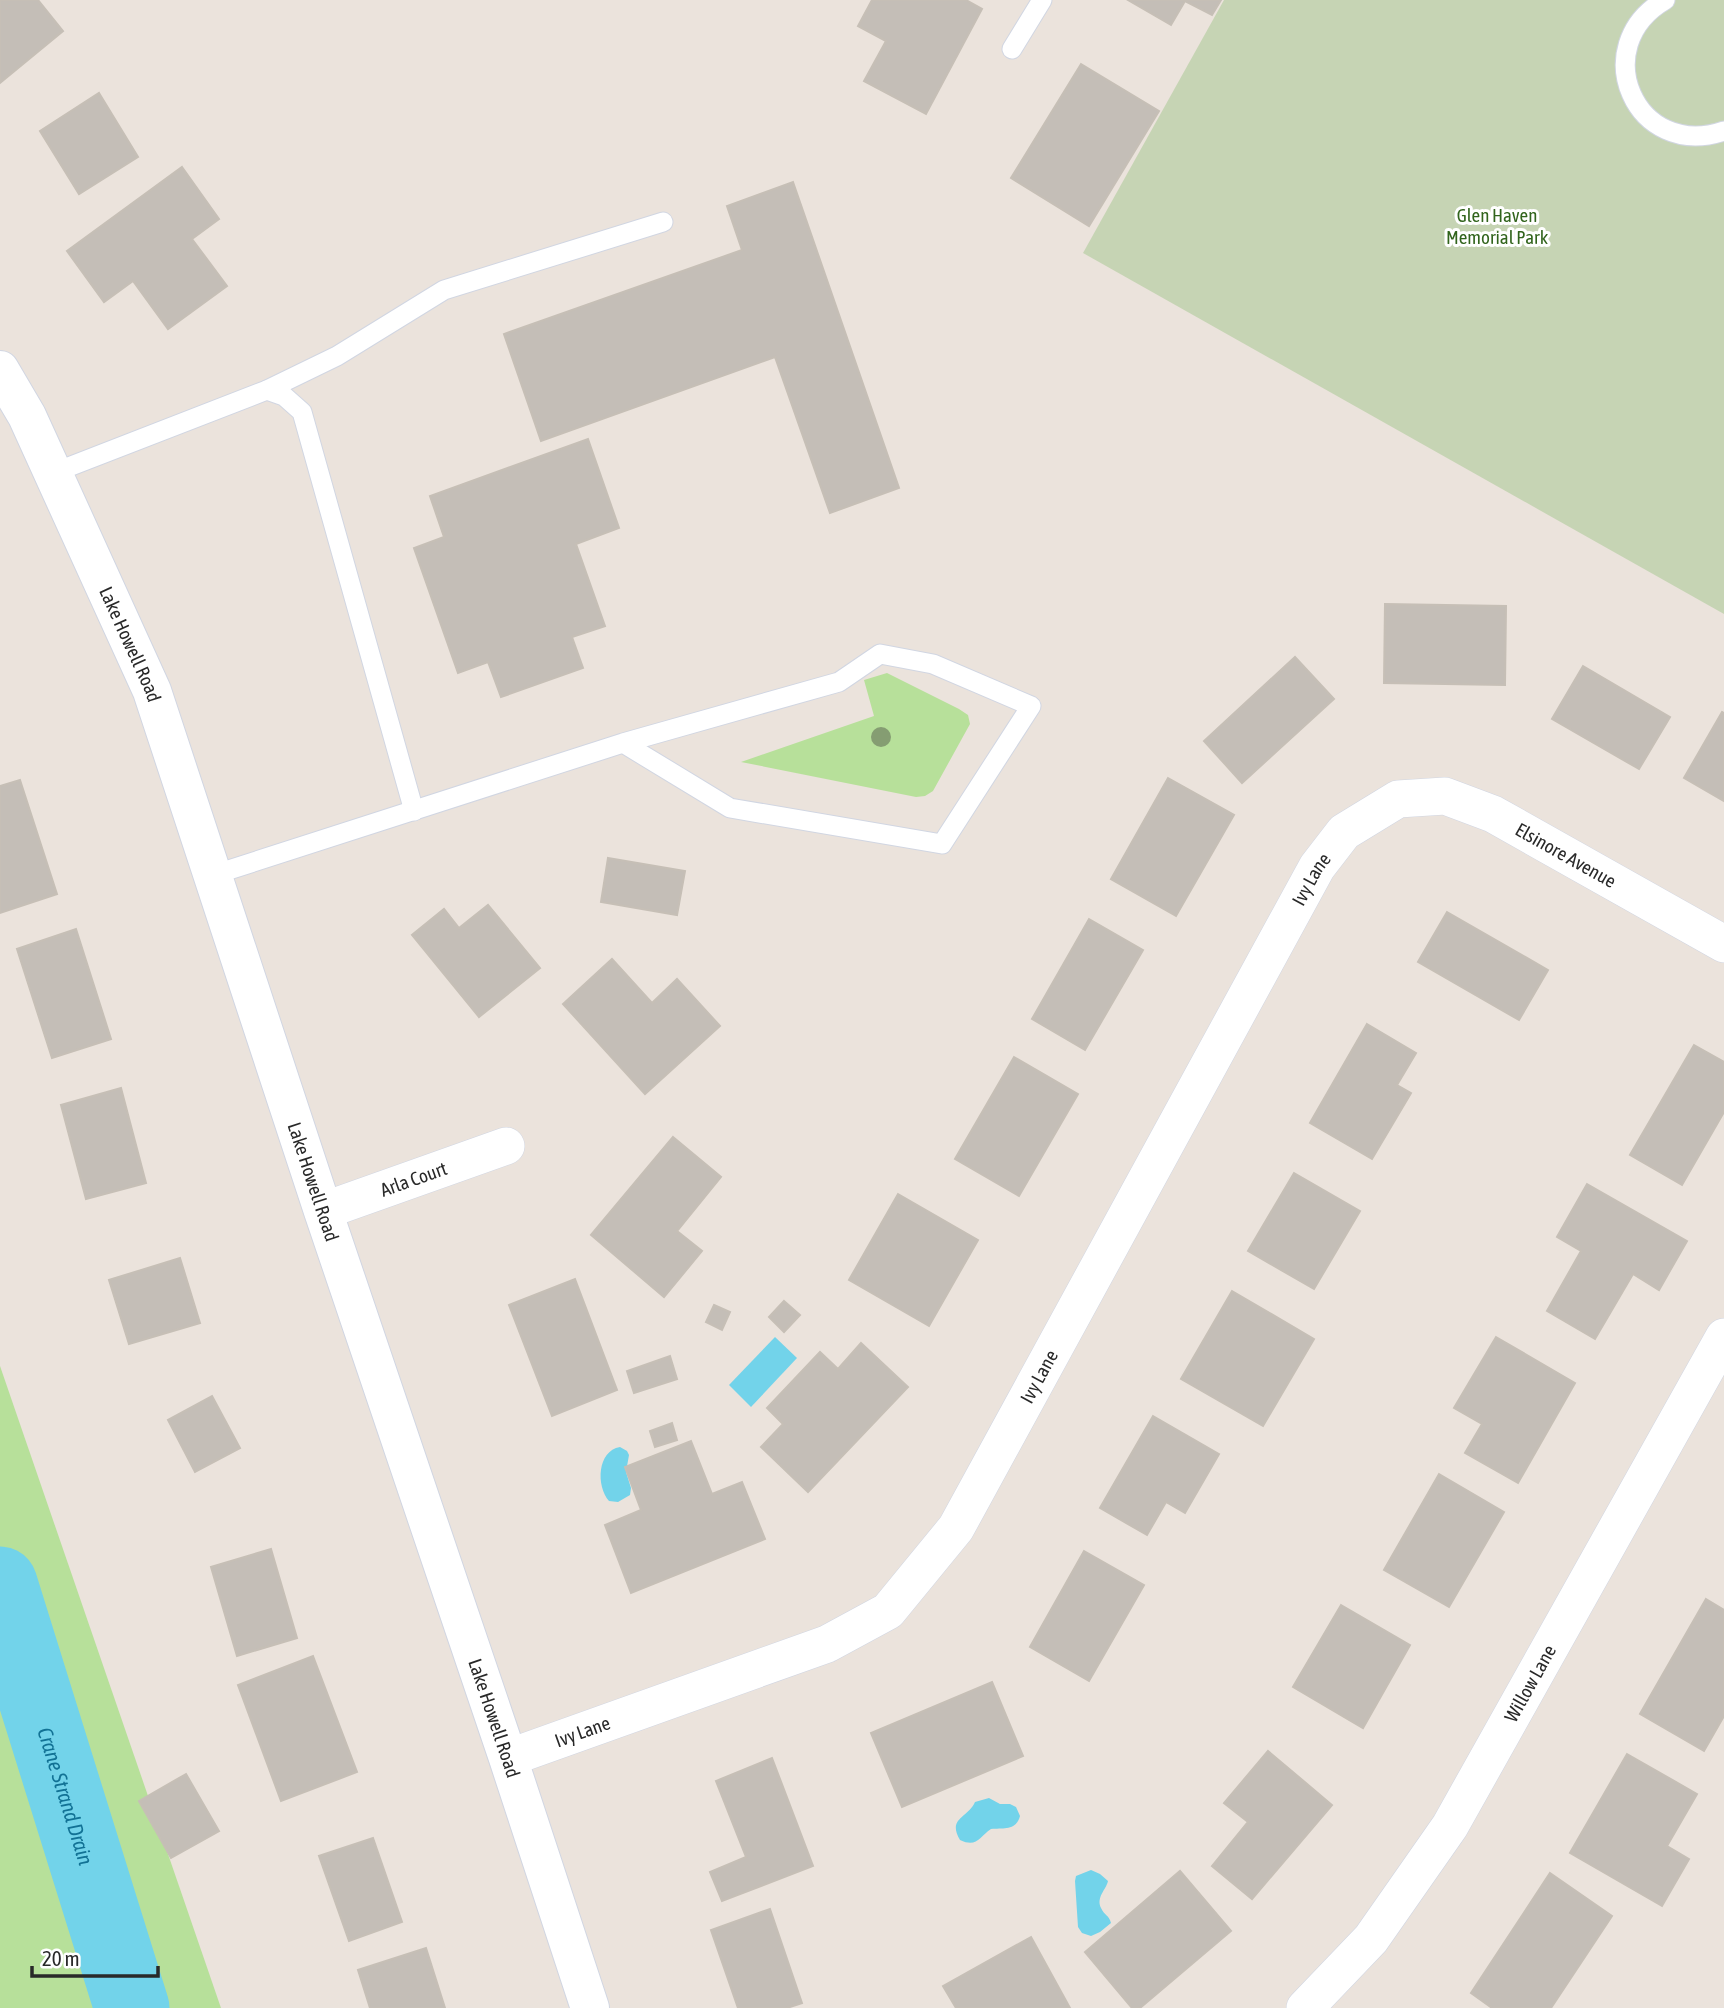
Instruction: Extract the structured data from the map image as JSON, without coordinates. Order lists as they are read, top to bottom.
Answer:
{
  "streets": {
    "street": [
      "Lake Howell Road",
      "Elsinore Avenue",
      "Ivy Lane",
      "Arla Court",
      "Willow Lane"
    ]
  },
  "crossings": [
    ["Lake Howell Road", "Ivy Lane"],
    ["Lake Howell Road", "Arla Court"],
    ["Elsinore Avenue", "Ivy Lane"]
  ],
  "water": ["Crane Strand Drain"],
  "parks": ["Glen Haven Memorial Park"],
  "scale_bar": "20 m"
}
